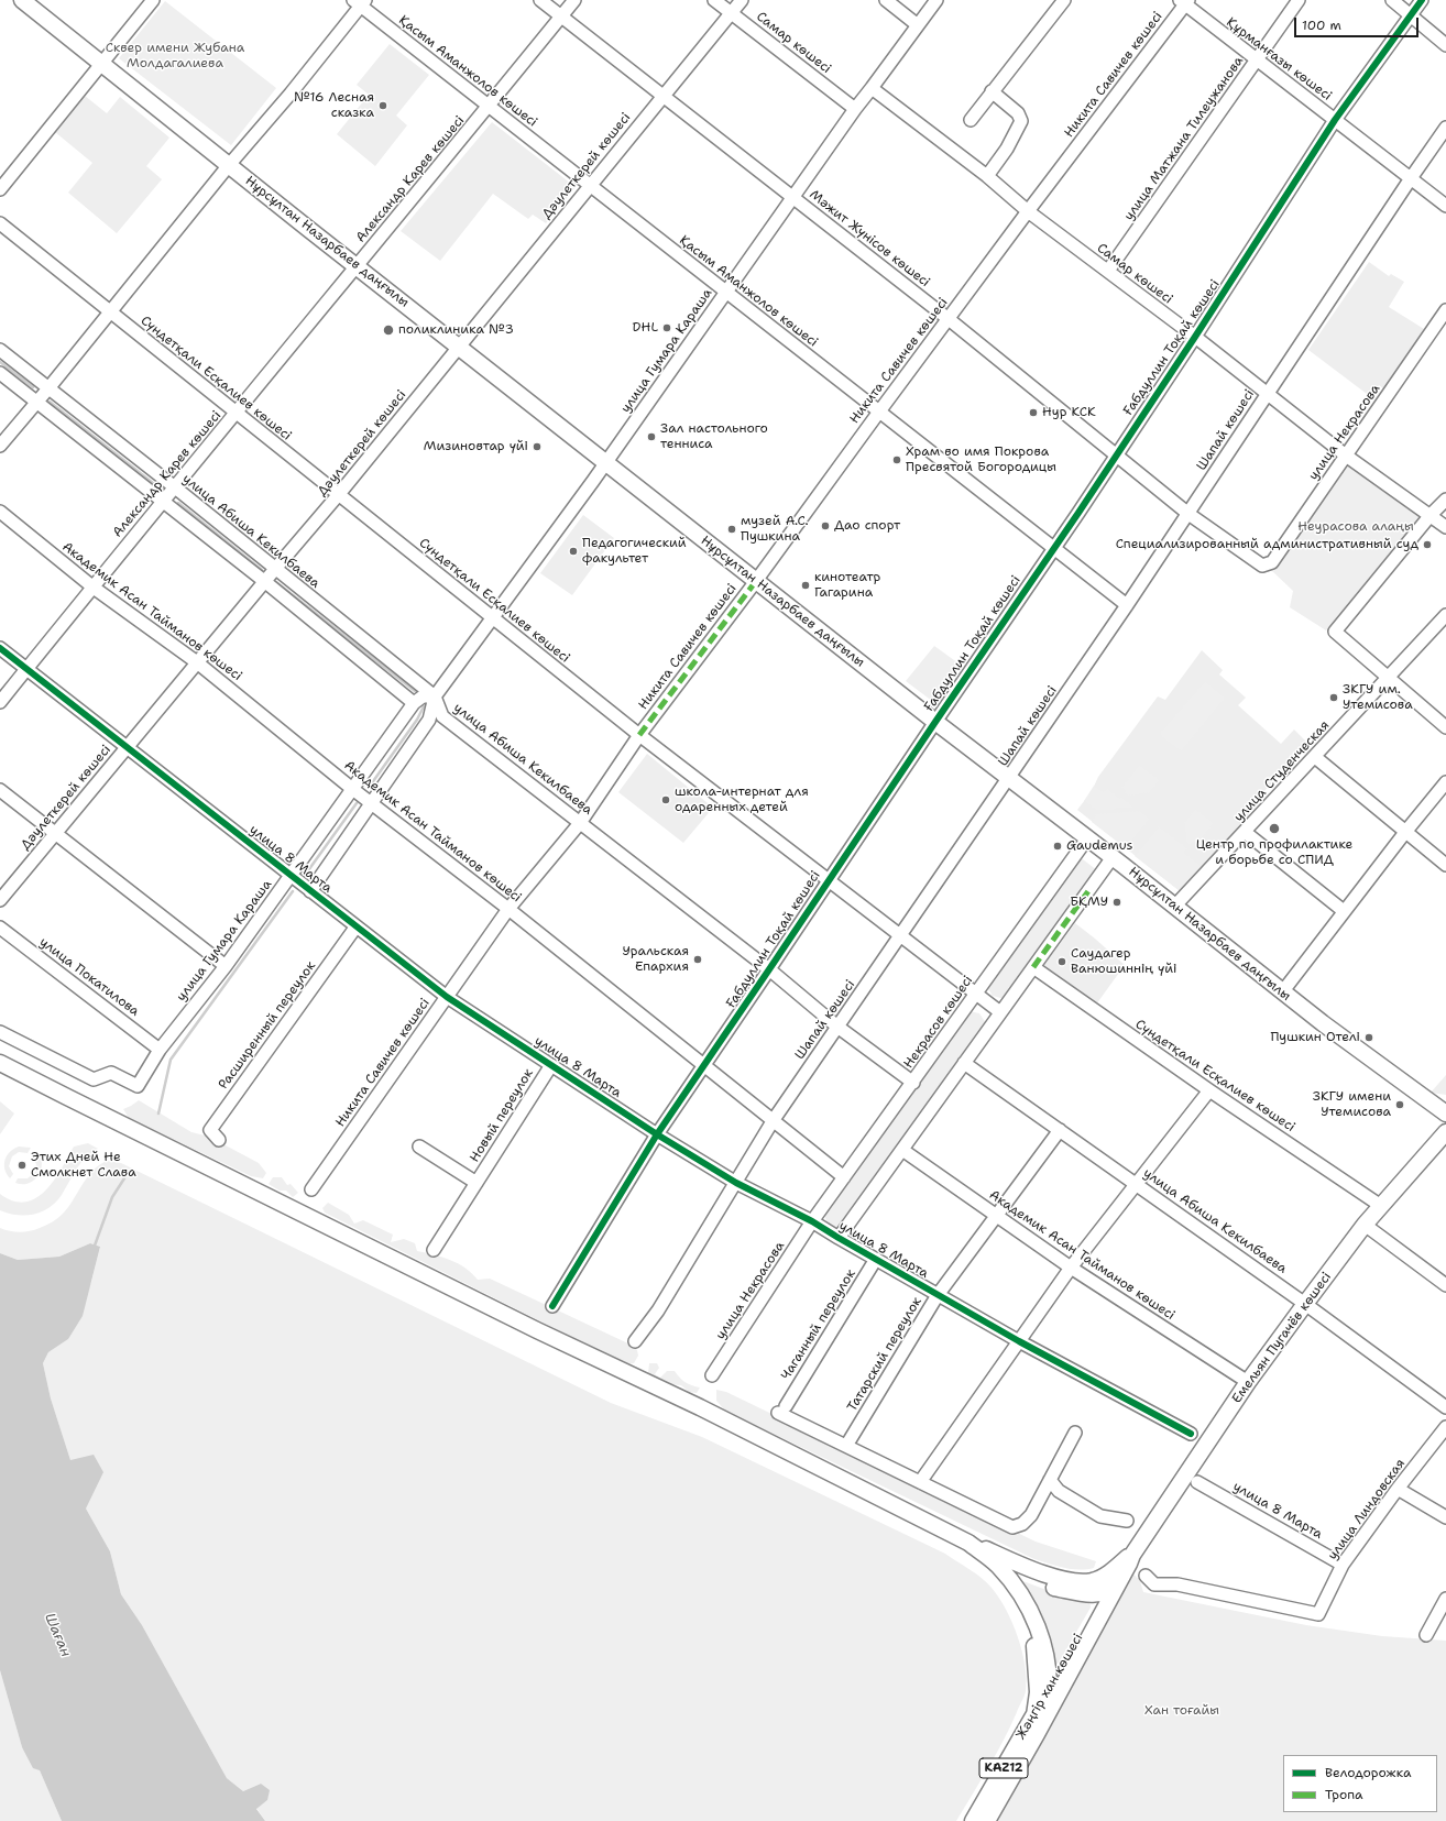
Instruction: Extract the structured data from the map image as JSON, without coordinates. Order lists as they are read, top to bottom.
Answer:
{
  "streets": {
    "main road": [
      "Нұрсұлтан Назарбаев даңғылы",
      "Емельян Пугачёв көшесі",
      "Жәңгір хан көшесі",
      "KAZ12"
    ],
    "street": [
      "Самар көшесі",
      "Құрманғазы көшесі",
      "Қасым Аманжолов көшесі",
      "Никита Савичев көшесі",
      "улица Матжана Тилеужанова",
      "Дәулеткерей көшесі",
      "Александр Карев көшесі",
      "Мәжит Жүнісов көшесі",
      "Ғабдуллин Тоқай көшесі",
      "улица Гумара Караша",
      "Сүндетқали Есқалиев көшесі",
      "Шапай көшесі",
      "улица Некрасова",
      "улица Абиша Кекилбаева",
      "Академик Асан Тайманов көшесі",
      "улица Студенческая",
      "улица 8 Марта",
      "улица Покатилова",
      "Некрасов көшесі",
      "Расширенный переулок",
      "Новый переулок",
      "Чаганный переулок",
      "Татарский переулок",
      "улица Линдовская"
    ]
  },
  "crossings": [
    ["Самар көшесі", "Никита Савичев көшесі"],
    ["Самар көшесі", "улица Матжана Тилеужанова"],
    ["Самар көшесі", "Дәулеткерей көшесі"],
    ["Самар көшесі", "Ғабдуллин Тоқай көшесі"],
    ["Самар көшесі", "улица Гумара Караша"],
    ["Самар көшесі", "Шапай көшесі"],
    ["Самар көшесі", "улица Некрасова"],
    ["Құрманғазы көшесі", "Никита Савичев көшесі"],
    ["Құрманғазы көшесі", "улица Матжана Тилеужанова"],
    ["Құрманғазы көшесі", "Ғабдуллин Тоқай көшесі"],
    ["Құрманғазы көшесі", "Шапай көшесі"],
    ["Қасым Аманжолов көшесі", "Никита Савичев көшесі"],
    ["Қасым Аманжолов көшесі", "Дәулеткерей көшесі"],
    ["Қасым Аманжолов көшесі", "Александр Карев көшесі"],
    ["Қасым Аманжолов көшесі", "Ғабдуллин Тоқай көшесі"],
    ["Қасым Аманжолов көшесі", "улица Гумара Караша"],
    ["Қасым Аманжолов көшесі", "Шапай көшесі"],
    ["Никита Савичев көшесі", "Мәжит Жүнісов көшесі"],
    ["Никита Савичев көшесі", "Нұрсұлтан Назарбаев даңғылы"],
    ["Никита Савичев көшесі", "Сүндетқали Есқалиев көшесі"],
    ["Никита Савичев көшесі", "улица Абиша Кекилбаева"],
    ["Никита Савичев көшесі", "Академик Асан Тайманов көшесі"],
    ["Никита Савичев көшесі", "улица 8 Марта"],
    ["Дәулеткерей көшесі", "Мәжит Жүнісов көшесі"],
    ["Дәулеткерей көшесі", "Нұрсұлтан Назарбаев даңғылы"],
    ["Дәулеткерей көшесі", "Сүндетқали Есқалиев көшесі"],
    ["Дәулеткерей көшесі", "улица Абиша Кекилбаева"],
    ["Дәулеткерей көшесі", "Академик Асан Тайманов көшесі"],
    ["Дәулеткерей көшесі", "улица 8 Марта"],
    ["Александр Карев көшесі", "Мәжит Жүнісов көшесі"],
    ["Александр Карев көшесі", "Нұрсұлтан Назарбаев даңғылы"],
    ["Александр Карев көшесі", "Сүндетқали Есқалиев көшесі"],
    ["Александр Карев көшесі", "улица Абиша Кекилбаева"],
    ["Александр Карев көшесі", "Академик Асан Тайманов көшесі"],
    ["Александр Карев көшесі", "улица 8 Марта"],
    ["Мәжит Жүнісов көшесі", "Ғабдуллин Тоқай көшесі"],
    ["Мәжит Жүнісов көшесі", "улица Гумара Караша"],
    ["Мәжит Жүнісов көшесі", "Шапай көшесі"],
    ["Мәжит Жүнісов көшесі", "улица Некрасова"],
    ["Нұрсұлтан Назарбаев даңғылы", "Ғабдуллин Тоқай көшесі"],
    ["Нұрсұлтан Назарбаев даңғылы", "улица Гумара Караша"],
    ["Нұрсұлтан Назарбаев даңғылы", "Шапай көшесі"],
    ["Нұрсұлтан Назарбаев даңғылы", "улица Студенческая"],
    ["Нұрсұлтан Назарбаев даңғылы", "Некрасов көшесі"],
    ["Ғабдуллин Тоқай көшесі", "Сүндетқали Есқалиев көшесі"],
    ["Ғабдуллин Тоқай көшесі", "улица Абиша Кекилбаева"],
    ["Ғабдуллин Тоқай көшесі", "Академик Асан Тайманов көшесі"],
    ["Ғабдуллин Тоқай көшесі", "улица 8 Марта"],
    ["улица Гумара Караша", "Сүндетқали Есқалиев көшесі"],
    ["улица Гумара Караша", "улица Абиша Кекилбаева"],
    ["улица Гумара Караша", "Академик Асан Тайманов көшесі"],
    ["улица Гумара Караша", "улица 8 Марта"],
    ["улица Гумара Караша", "улица Покатилова"],
    ["Сүндетқали Есқалиев көшесі", "Шапай көшесі"],
    ["Сүндетқали Есқалиев көшесі", "Некрасов көшесі"],
    ["Сүндетқали Есқалиев көшесі", "Емельян Пугачёв көшесі"],
    ["Шапай көшесі", "улица Абиша Кекилбаева"],
    ["Шапай көшесі", "Академик Асан Тайманов көшесі"],
    ["Шапай көшесі", "улица 8 Марта"],
    ["улица Некрасова", "улица 8 Марта"],
    ["улица Некрасова", "Некрасов көшесі"],
    ["улица Абиша Кекилбаева", "Некрасов көшесі"],
    ["улица Абиша Кекилбаева", "Емельян Пугачёв көшесі"],
    ["улица Абиша Кекилбаева", "Татарский переулок"],
    ["Академик Асан Тайманов көшесі", "Некрасов көшесі"],
    ["Академик Асан Тайманов көшесі", "Емельян Пугачёв көшесі"],
    ["Академик Асан Тайманов көшесі", "Татарский переулок"],
    ["улица 8 Марта", "Некрасов көшесі"],
    ["улица 8 Марта", "Расширенный переулок"],
    ["улица 8 Марта", "Новый переулок"],
    ["улица 8 Марта", "Чаганный переулок"],
    ["улица 8 Марта", "Татарский переулок"],
    ["улица 8 Марта", "улица Линдовская"],
    ["Чаганный переулок", "Татарский переулок"],
    ["Емельян Пугачёв көшесі", "Жәңгір хан көшесі"]
  ],
  "water": ["Шаған"],
  "parks": ["Сквер имени Жубана Молдагалиева", "Неурасова алаңы", "Хан тоғайы"],
  "places": [
    "№16 Лесная сказка",
    "DHL",
    "поликлиника №3",
    "Нур КСК",
    "Зал настольного тенниса",
    "Мизиновтар үйі",
    "Храм во имя Покрова Пресвятой Богородицы",
    "Дао спорт",
    "музей А.С. Пушкина",
    "Специализированный административный суд",
    "Педагогический факультет",
    "кинотеатр Гагарина",
    "ЗКГУ им. Утемисова",
    "школа-интернат для одаренных детей",
    "Центр по профилактике и борьбе со СПИД",
    "Gaudemus",
    "БҚМУ",
    "Уральская Епархия",
    "Саудагер Ванюшиннің үйі",
    "Пушкин Отелі",
    "ЗКГУ имени Утемисова",
    "Этих Дней Не Смолкнет Слава"
  ],
  "legend": ["Велодорожка", "Тропа"],
  "scale_bar": "100 m"
}
